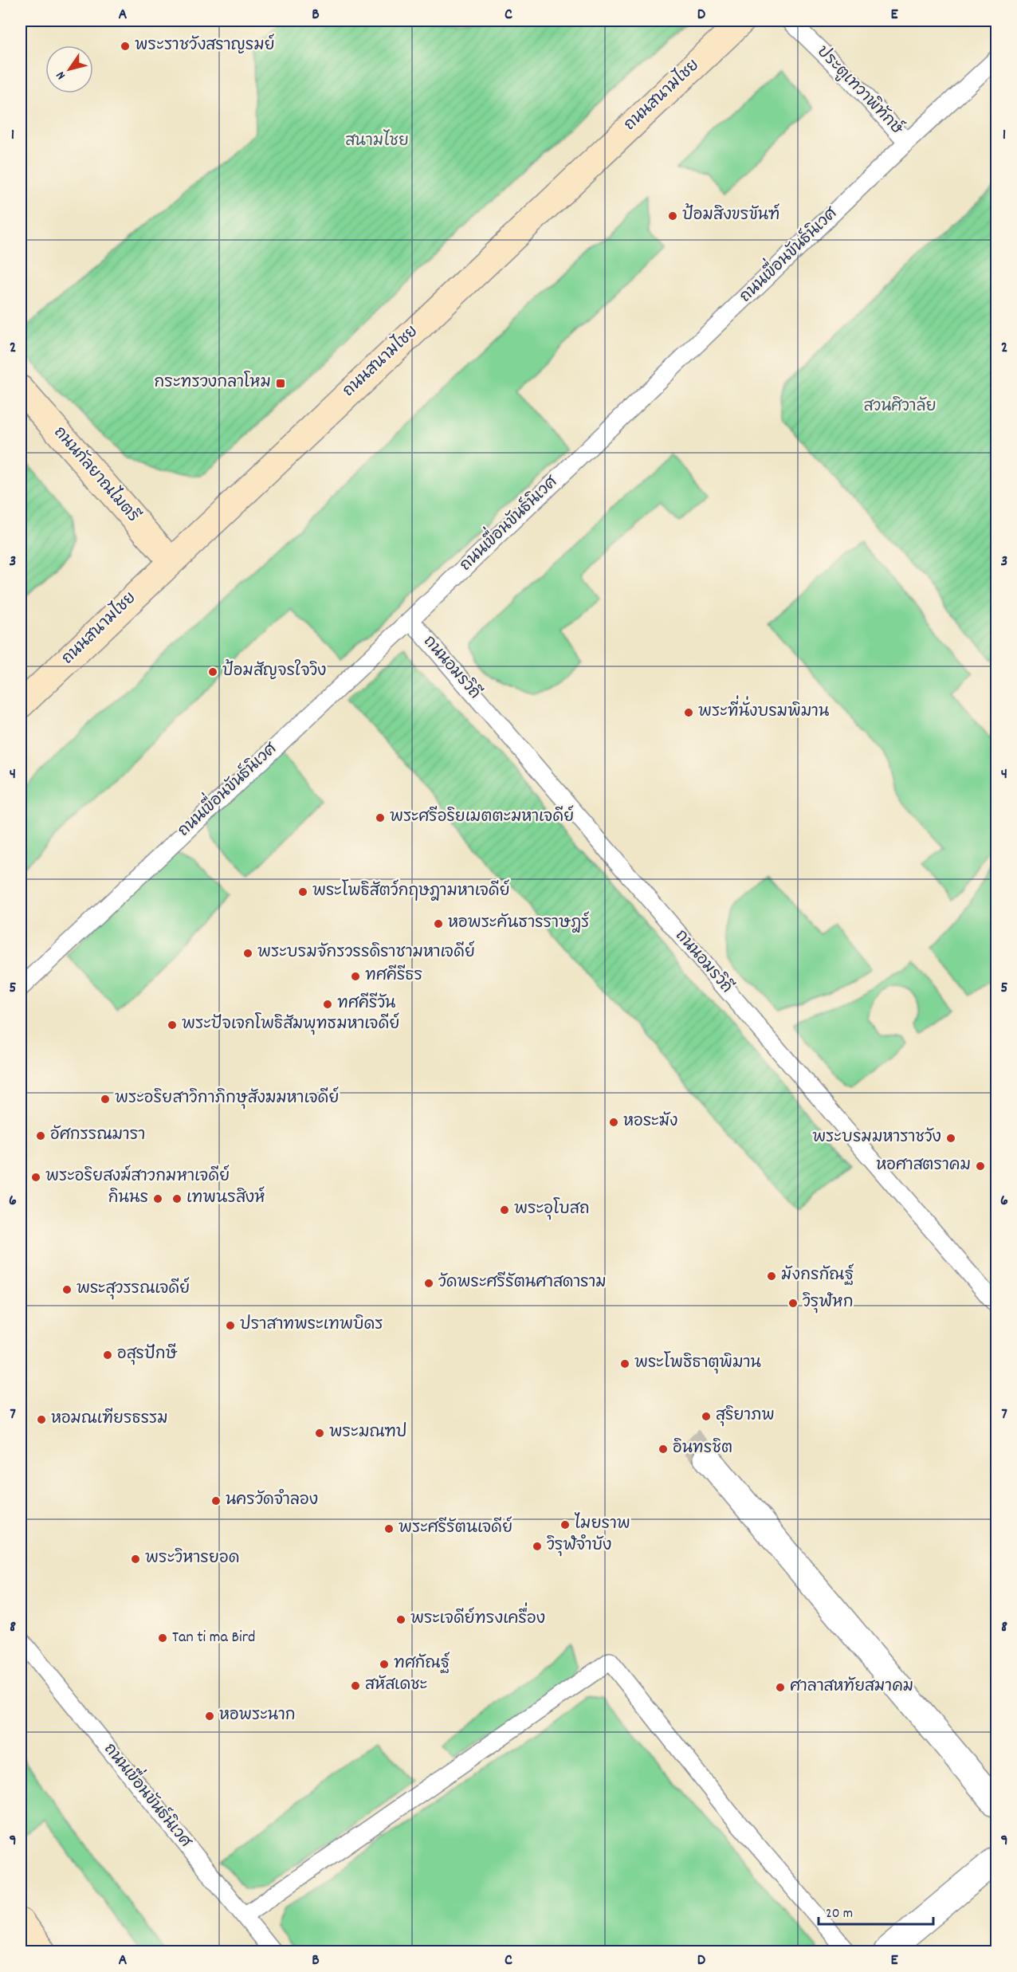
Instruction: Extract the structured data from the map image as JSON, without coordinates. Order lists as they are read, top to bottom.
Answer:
{
  "streets": {
    "main road": ["ถนนสนามไชย", "ถนนกัลยาณไมตรี"],
    "lane": ["ประตูเทวาพิทักษ์", "ถนนเขื่อนขันธ์นิเวศ", "ถนนอมรวิถี"]
  },
  "crossings": [
    ["ประตูเทวาพิทักษ์", "ถนนเขื่อนขันธ์นิเวศ"],
    ["ถนนสนามไชย", "ถนนกัลยาณไมตรี"],
    ["ถนนเขื่อนขันธ์นิเวศ", "ถนนอมรวิถี"]
  ],
  "parks": ["สนามไชย", "สวนศิวาลัย"],
  "places": {
    "other": [
      "พระราชวังสราญรมย์",
      "ป้อมสิงขรขันฑ์",
      "ป้อมสัญจรใจวิง",
      "พระที่นั่งบรมพิมาน",
      "พระศรีอริยเมตตะมหาเจดีย์",
      "พระโพธิสัตว์กฤษฎามหาเจดีย์",
      "หอพระคันธารราษฎร์",
      "พระบรมจักรวรรดิราชามหาเจดีย์",
      "ทศคีรีธร",
      "ทศคีรีวัน",
      "พระปัจเจกโพธิสัมพุทธมหาเจดีย์",
      "พระอริยสาวิกาภิกษุสังฆมหาเจดีย์",
      "หอระฆัง",
      "อัศกรรณมารา",
      "พระบรมมหาราชวัง",
      "หอศาสตราคม",
      "พระอริยสงฆ์สาวกมหาเจดีย์",
      "กินนร",
      "เทพนรสิงห์",
      "พระอุโบสถ",
      "มังกรกัณฐ์",
      "วัดพระศรีรัตนศาสดาราม",
      "พระสุวรรณเจดีย์",
      "วิรุฬหก",
      "ปราสาทพระเทพบิดร",
      "อสุรปักษี",
      "พระโพธิธาตุพิมาน",
      "สุริยาภพ",
      "หอมณเฑียรธรรม",
      "พระมณฑป",
      "อินทรชิต",
      "นครวัดจำลอง",
      "ไมยราพ",
      "พระศรีรัตนเจดีย์",
      "วิรุฬจำบัง",
      "พระวิหารยอด",
      "พระเจดีย์ทรงเครื่อง",
      "Tan ti ma Bird",
      "ทศกัณฐ์",
      "สหัสเดชะ",
      "ศาลาสหทัยสมาคม",
      "หอพระนาก"
    ],
    "transit": ["กระทรวงกลาโหม"]
  },
  "scale_bar": "20 m",
  "north": "bottom left",
  "grid": {
    "columns": [
      "A",
      "B",
      "C",
      "D",
      "E"
    ],
    "rows": [
      "1",
      "2",
      "3",
      "4",
      "5",
      "6",
      "7",
      "8",
      "9"
    ]
  }
}
